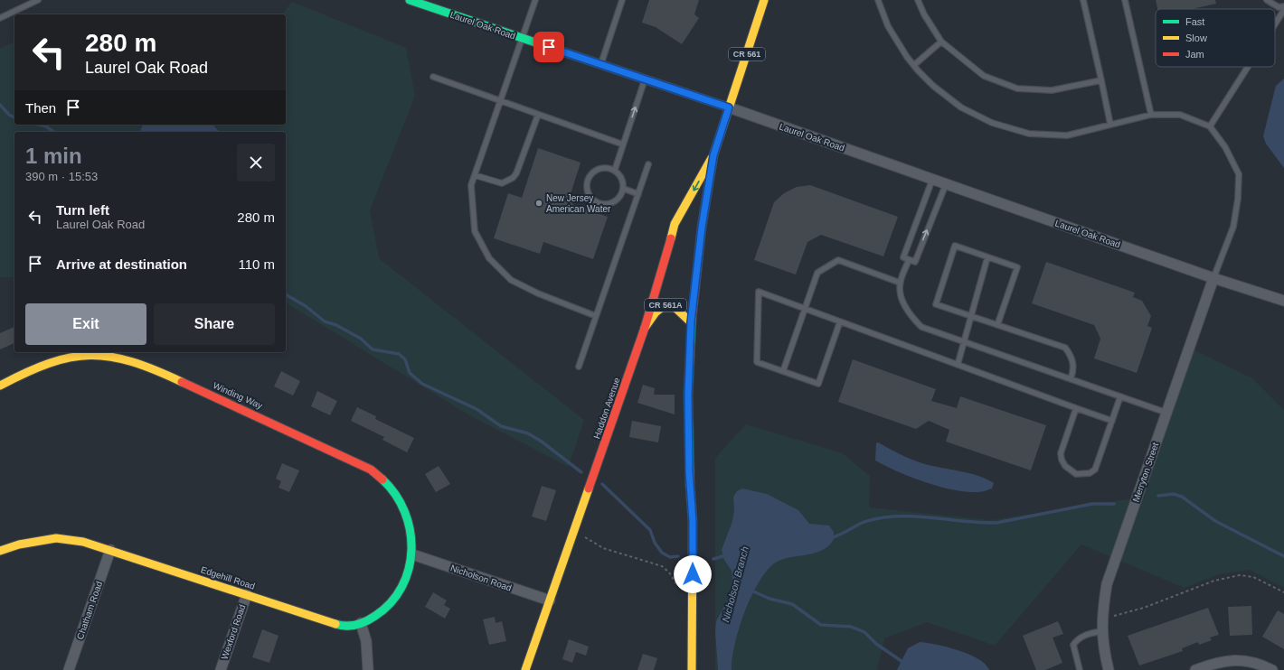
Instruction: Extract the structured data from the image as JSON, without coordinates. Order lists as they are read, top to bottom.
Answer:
{
  "streets": {
    "street": [
      "Laurel Oak Road",
      "CR 561",
      "CR 561A",
      "Winding Way",
      "Haddon Avenue",
      "Merryton Street",
      "Edgehill Road",
      "Nicholson Road",
      "Chatham Road",
      "Wexford Road"
    ]
  },
  "crossings": [
    ["Laurel Oak Road", "CR 561"],
    ["Laurel Oak Road", "Merryton Street"],
    ["CR 561", "CR 561A"],
    ["CR 561", "Haddon Avenue"],
    ["CR 561A", "Haddon Avenue"],
    ["Winding Way", "Edgehill Road"],
    ["Winding Way", "Nicholson Road"],
    ["Haddon Avenue", "Nicholson Road"],
    ["Edgehill Road", "Nicholson Road"],
    ["Edgehill Road", "Chatham Road"],
    ["Edgehill Road", "Wexford Road"]
  ],
  "water": ["Nicholson Branch"],
  "places": ["New Jersey American Water"],
  "legend": ["Fast", "Slow", "Jam"],
  "page": {
    "turn": ["280 m", "Laurel Oak Road"],
    "then": "Then",
    "heading": ["1 min", "390 m · 15:53"],
    "list": [
      {
        "name": "Turn left",
        "note": "Laurel Oak Road",
        "value": "280 m"
      },
      {
        "name": "Arrive at destination",
        "value": "110 m"
      }
    ],
    "buttons": ["Exit", "Share"]
  }
}
